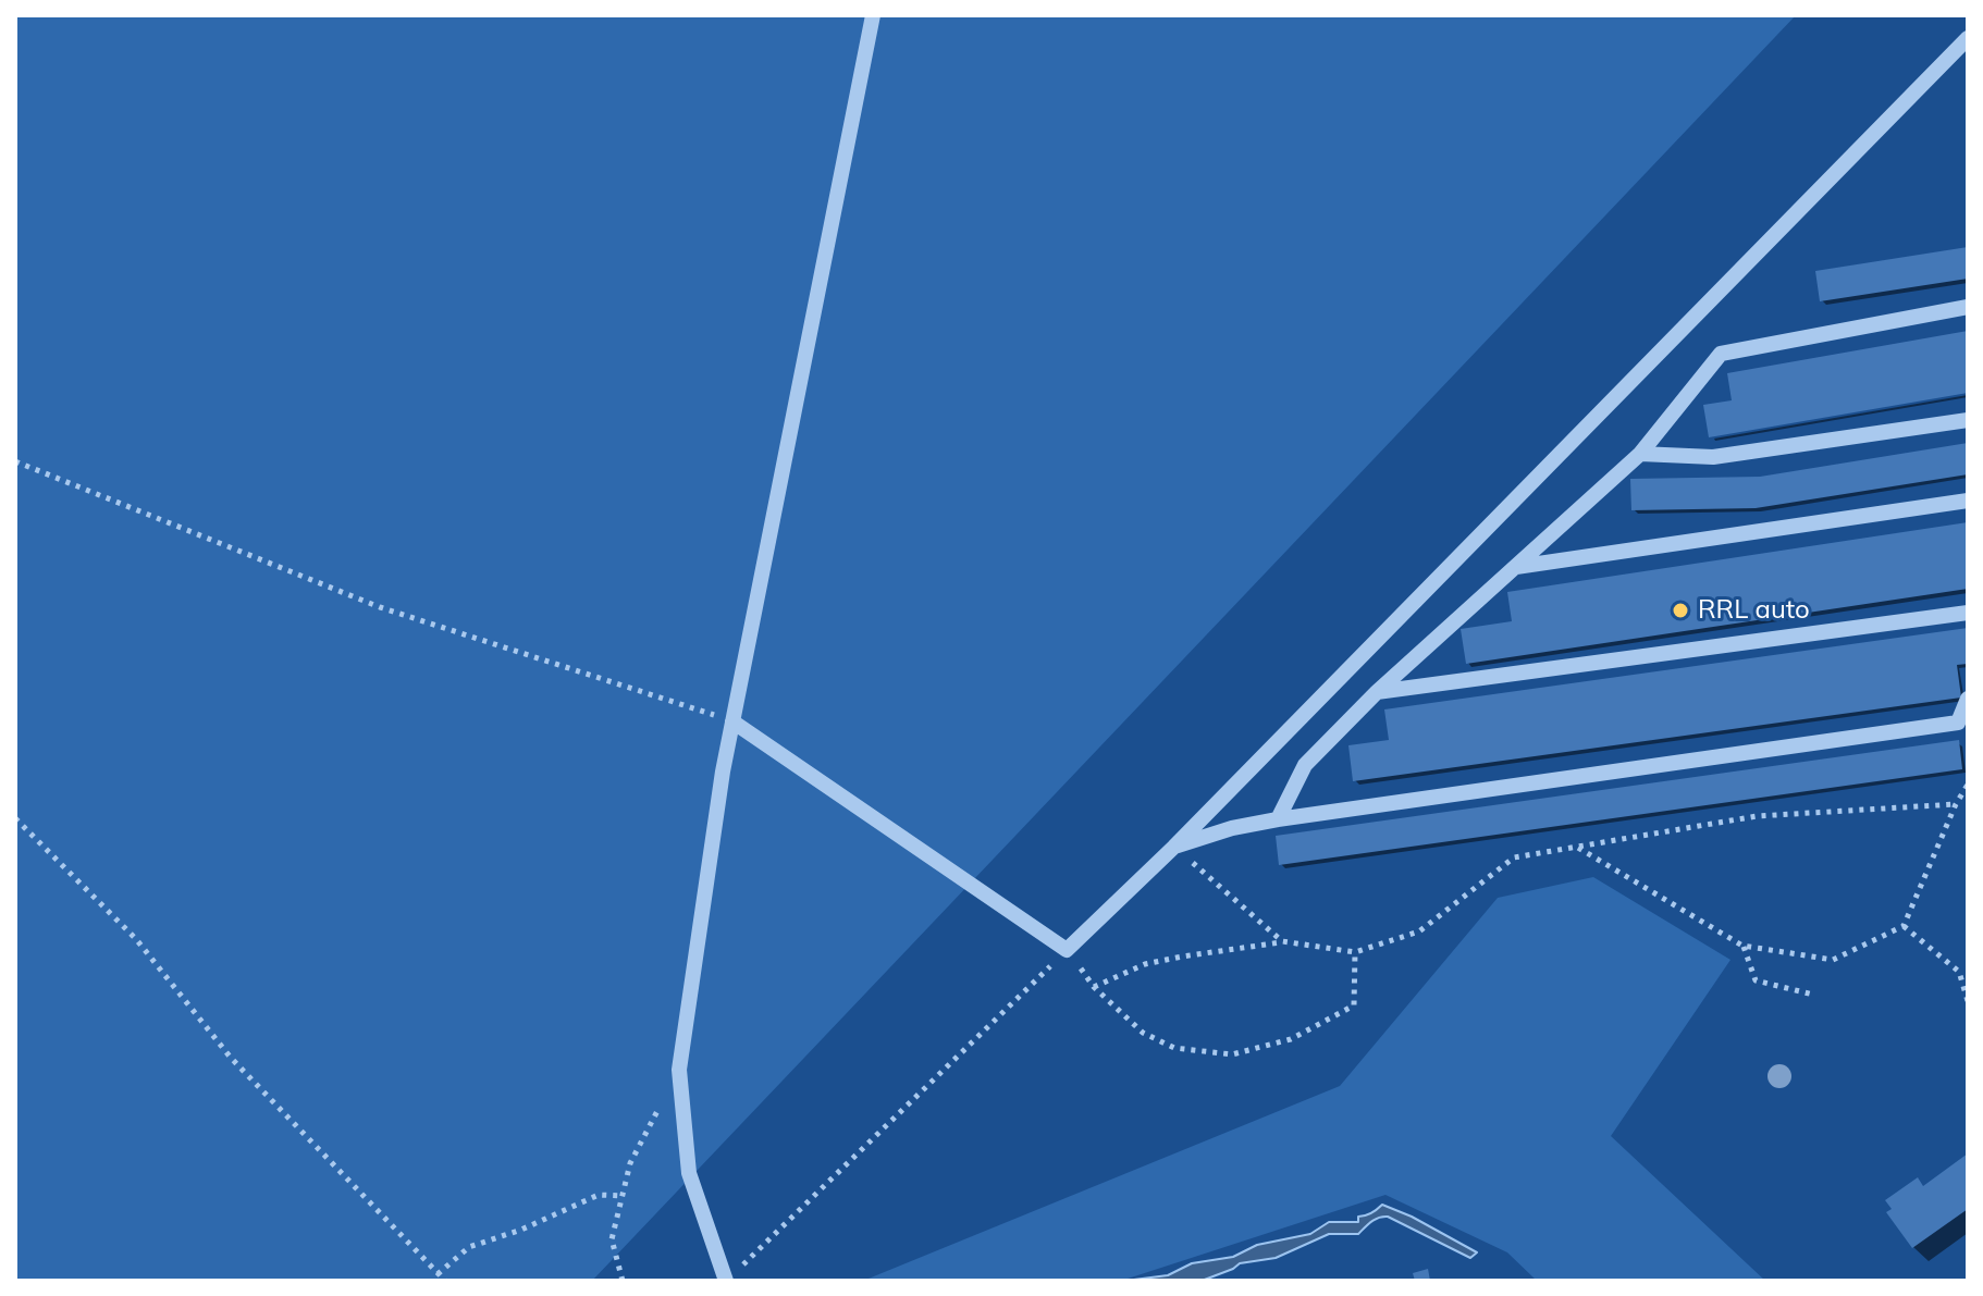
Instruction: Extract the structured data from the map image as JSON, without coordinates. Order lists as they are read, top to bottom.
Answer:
{
  "places": ["RRL auto"]
}
